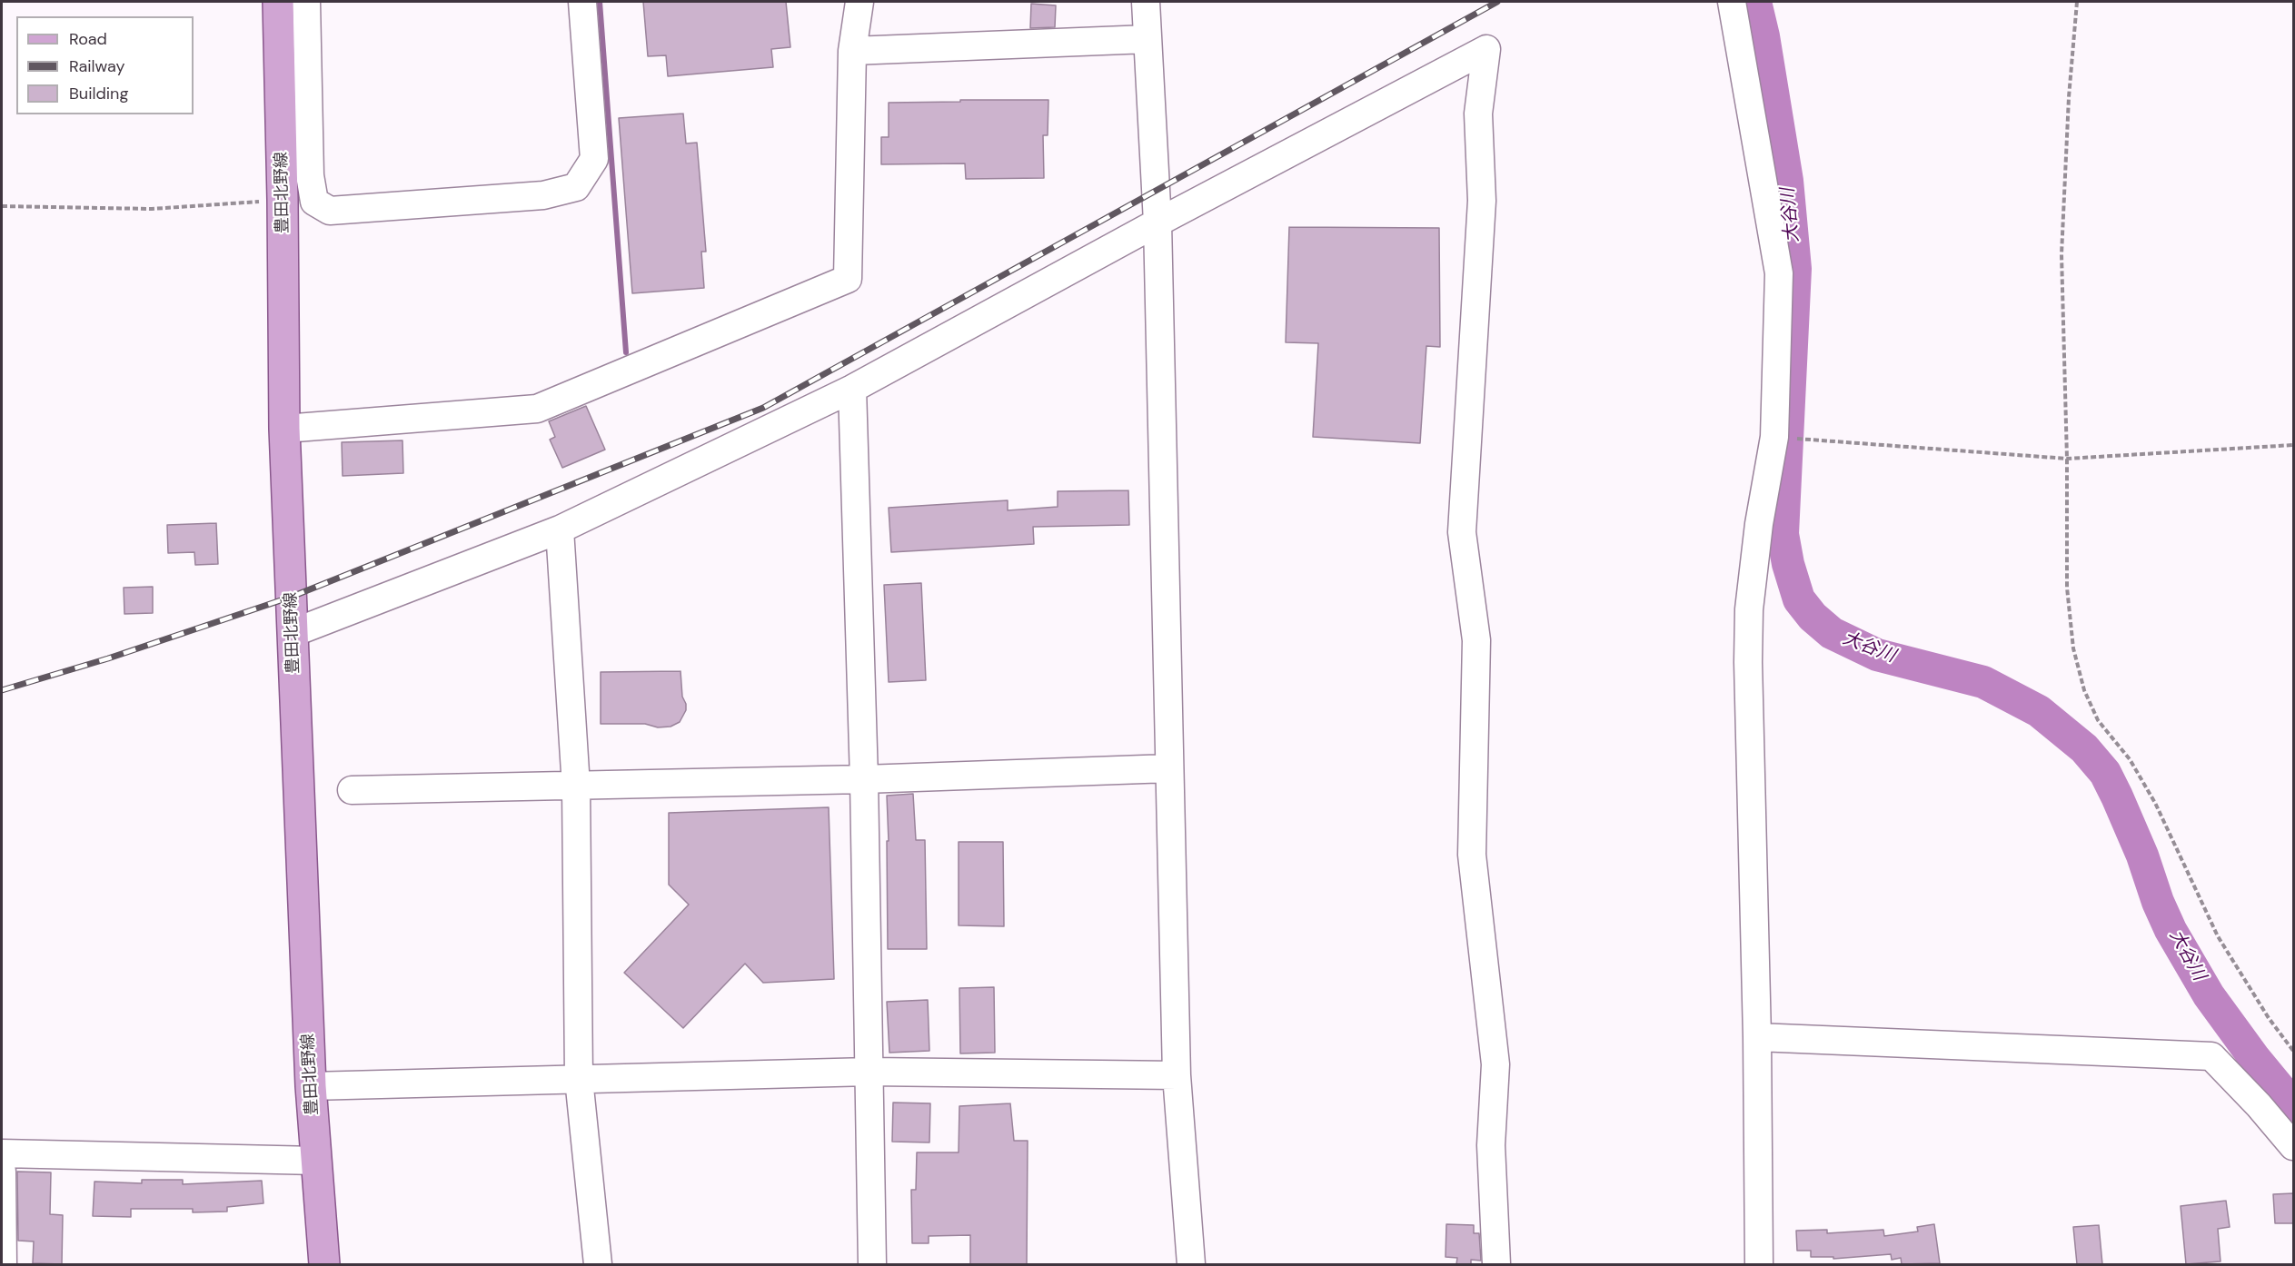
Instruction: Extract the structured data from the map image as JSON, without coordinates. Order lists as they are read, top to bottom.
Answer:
{
  "streets": {
    "main road": ["豊田北野線"]
  },
  "water": ["大谷川"],
  "legend": ["Road", "Railway", "Building"]
}
